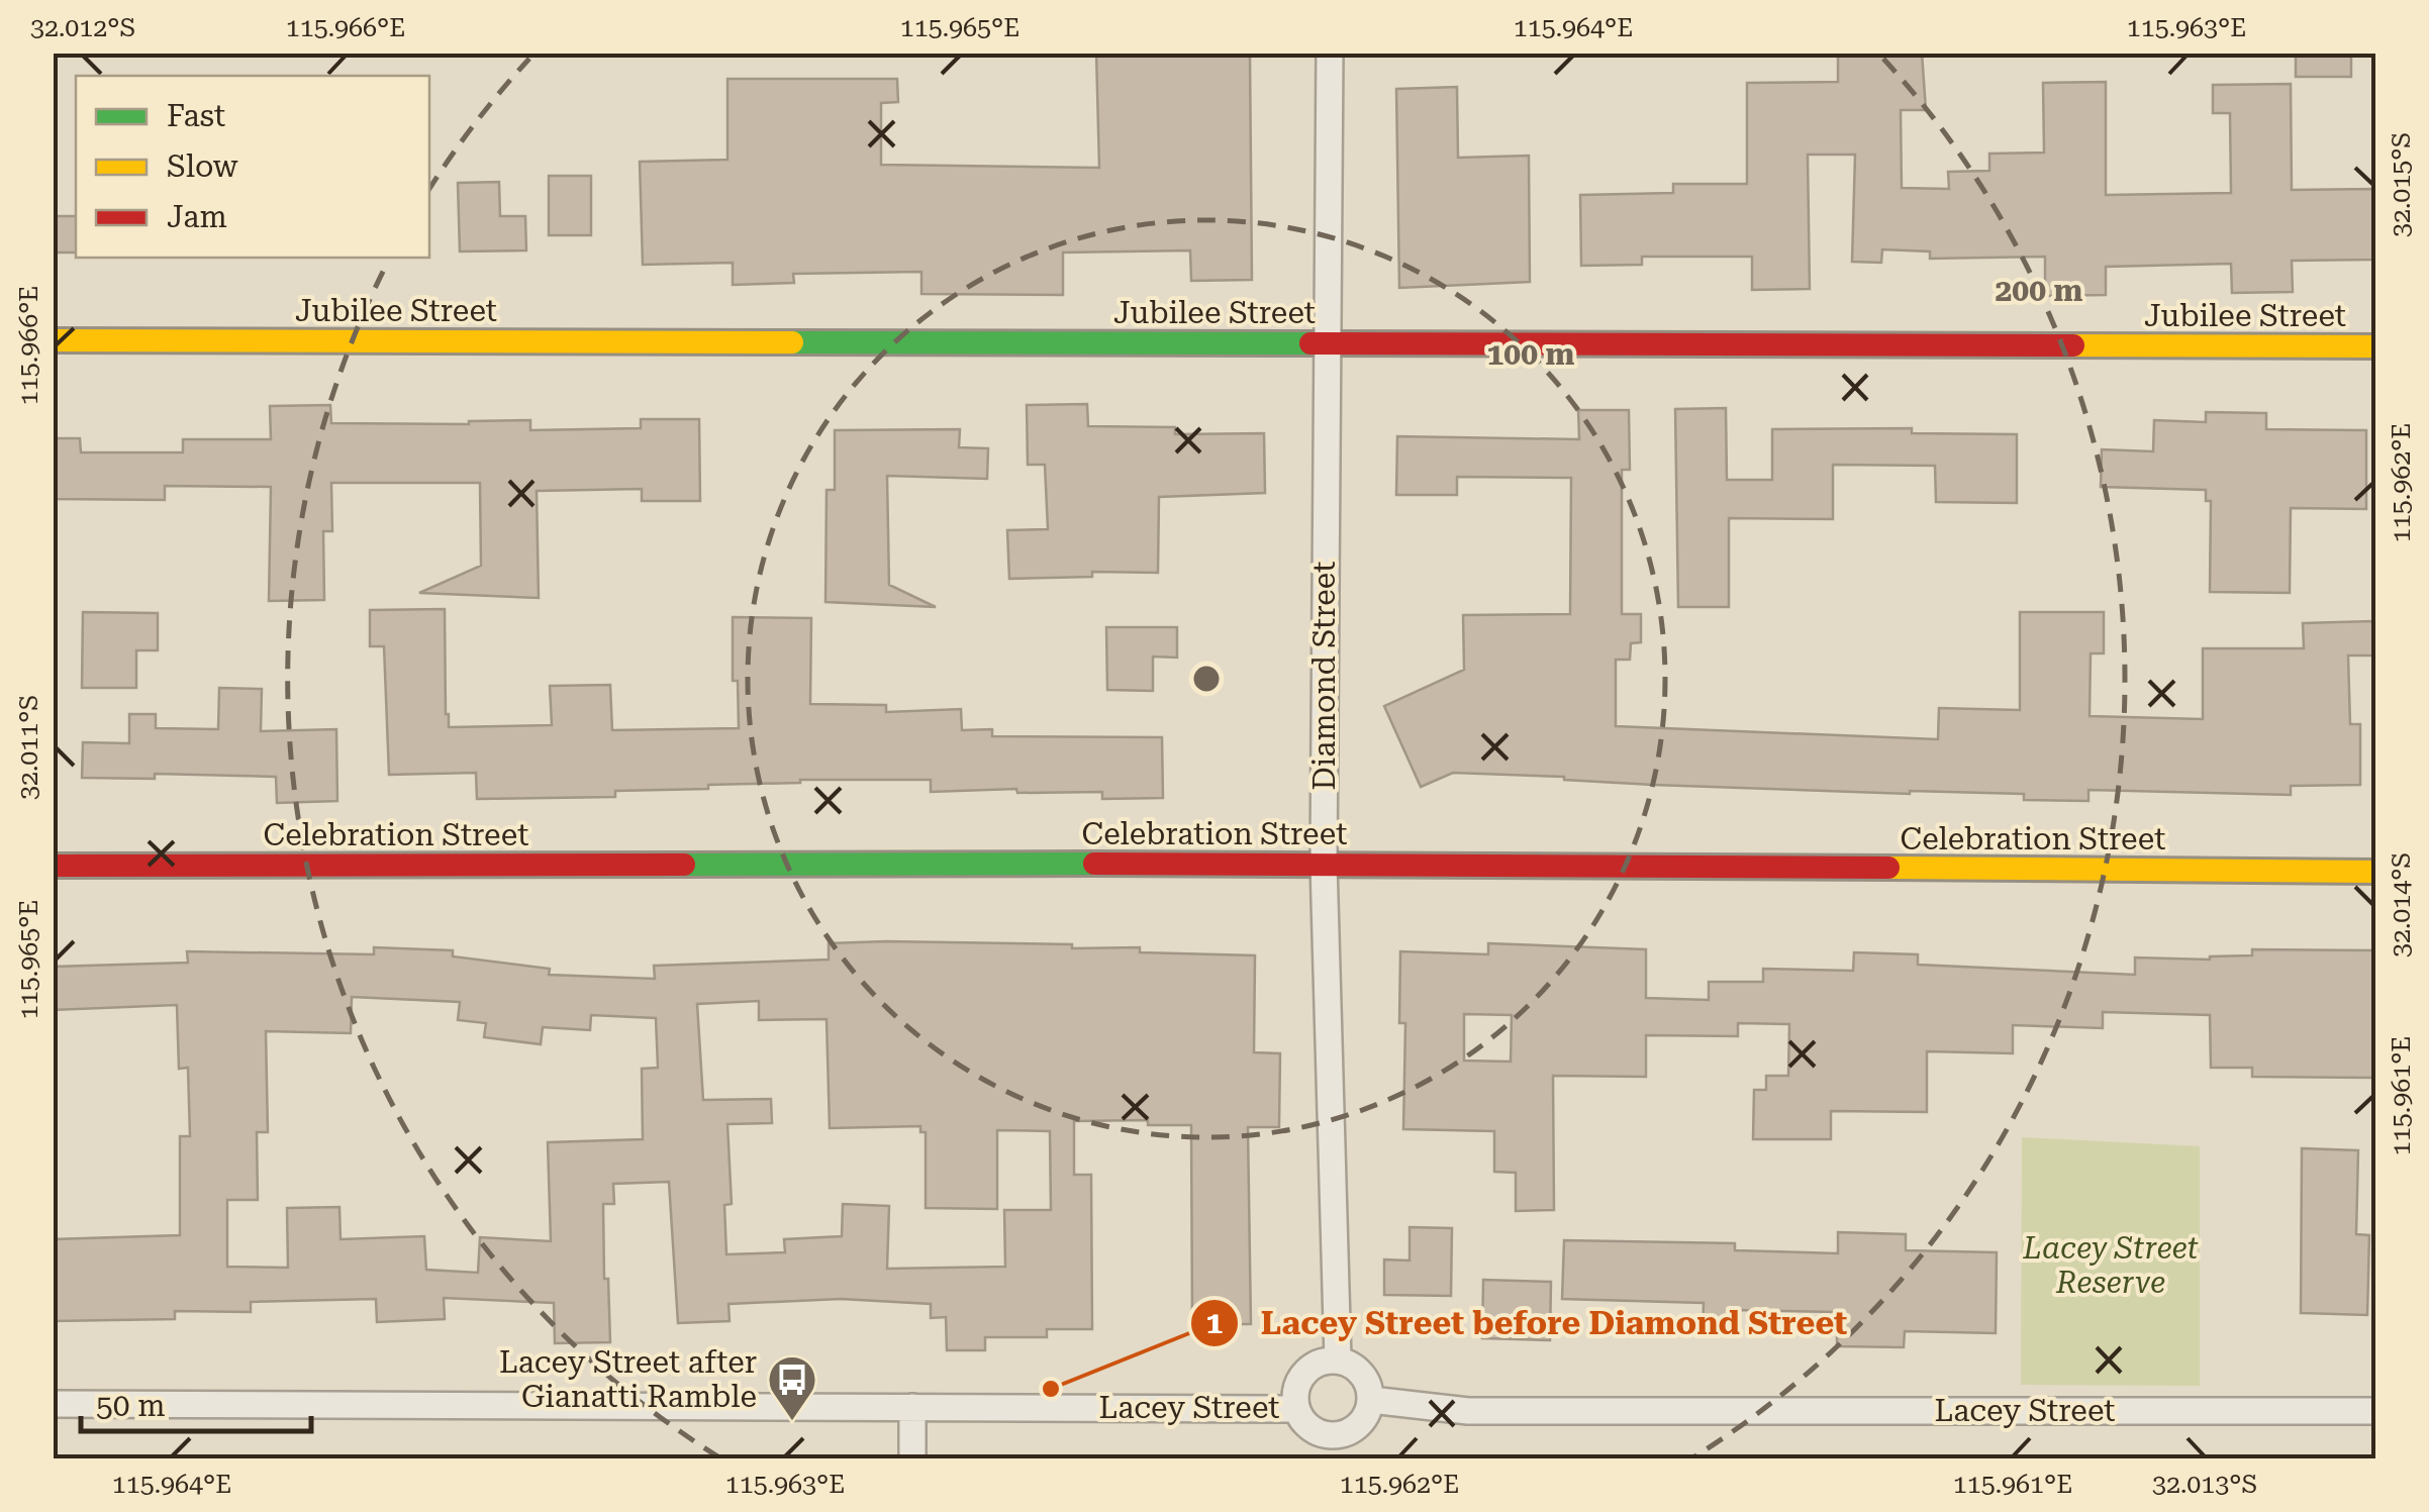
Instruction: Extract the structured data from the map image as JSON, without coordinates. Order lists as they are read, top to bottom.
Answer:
{
  "streets": {
    "street": [
      "Jubilee Street",
      "Diamond Street",
      "Celebration Street",
      "Lacey Street"
    ]
  },
  "crossings": [
    ["Jubilee Street", "Diamond Street"],
    ["Diamond Street", "Celebration Street"],
    ["Diamond Street", "Lacey Street"]
  ],
  "parks": ["Lacey Street Reserve"],
  "places": {
    "other": ["Lacey Street before Diamond Street"],
    "bus stop": ["Lacey Street after Gianatti Ramble"]
  },
  "legend": ["Fast", "Slow", "Jam"],
  "scale_bar": "50 m",
  "coordinates": [
    "32.012°S",
    "115.966°E",
    "115.965°E",
    "115.964°E",
    "115.963°E",
    "32.015°S",
    "115.962°E",
    "32.011°S",
    "32.014°S",
    "115.961°E",
    "32.013°S"
  ],
  "rings": ["200 m", "100 m"]
}
